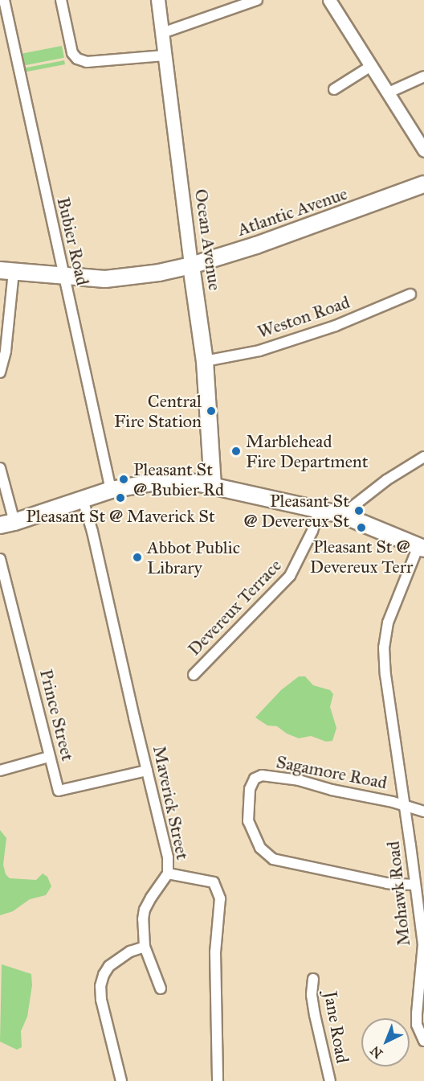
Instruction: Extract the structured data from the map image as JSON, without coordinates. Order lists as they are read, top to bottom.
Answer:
{
  "streets": {
    "main road": ["Atlantic Avenue", "Ocean Avenue"],
    "street": [
      "Bubier Road",
      "Weston Road",
      "Devereux Terrace",
      "Prince Street",
      "Sagamore Road",
      "Maverick Street",
      "Mohawk Road",
      "Jane Road"
    ]
  },
  "crossings": [
    ["Atlantic Avenue", "Ocean Avenue"],
    ["Atlantic Avenue", "Bubier Road"],
    ["Ocean Avenue", "Weston Road"],
    ["Prince Street", "Maverick Street"],
    ["Sagamore Road", "Mohawk Road"]
  ],
  "places": [
    "Central Fire Station",
    "Marblehead Fire Department",
    "Pleasant St @ Bubier Rd",
    "Pleasant St @ Maverick St",
    "Pleasant St @ Devereux St",
    "Pleasant St @ Devereux Terr",
    "Abbot Public Library"
  ],
  "north": "bottom left"
}
